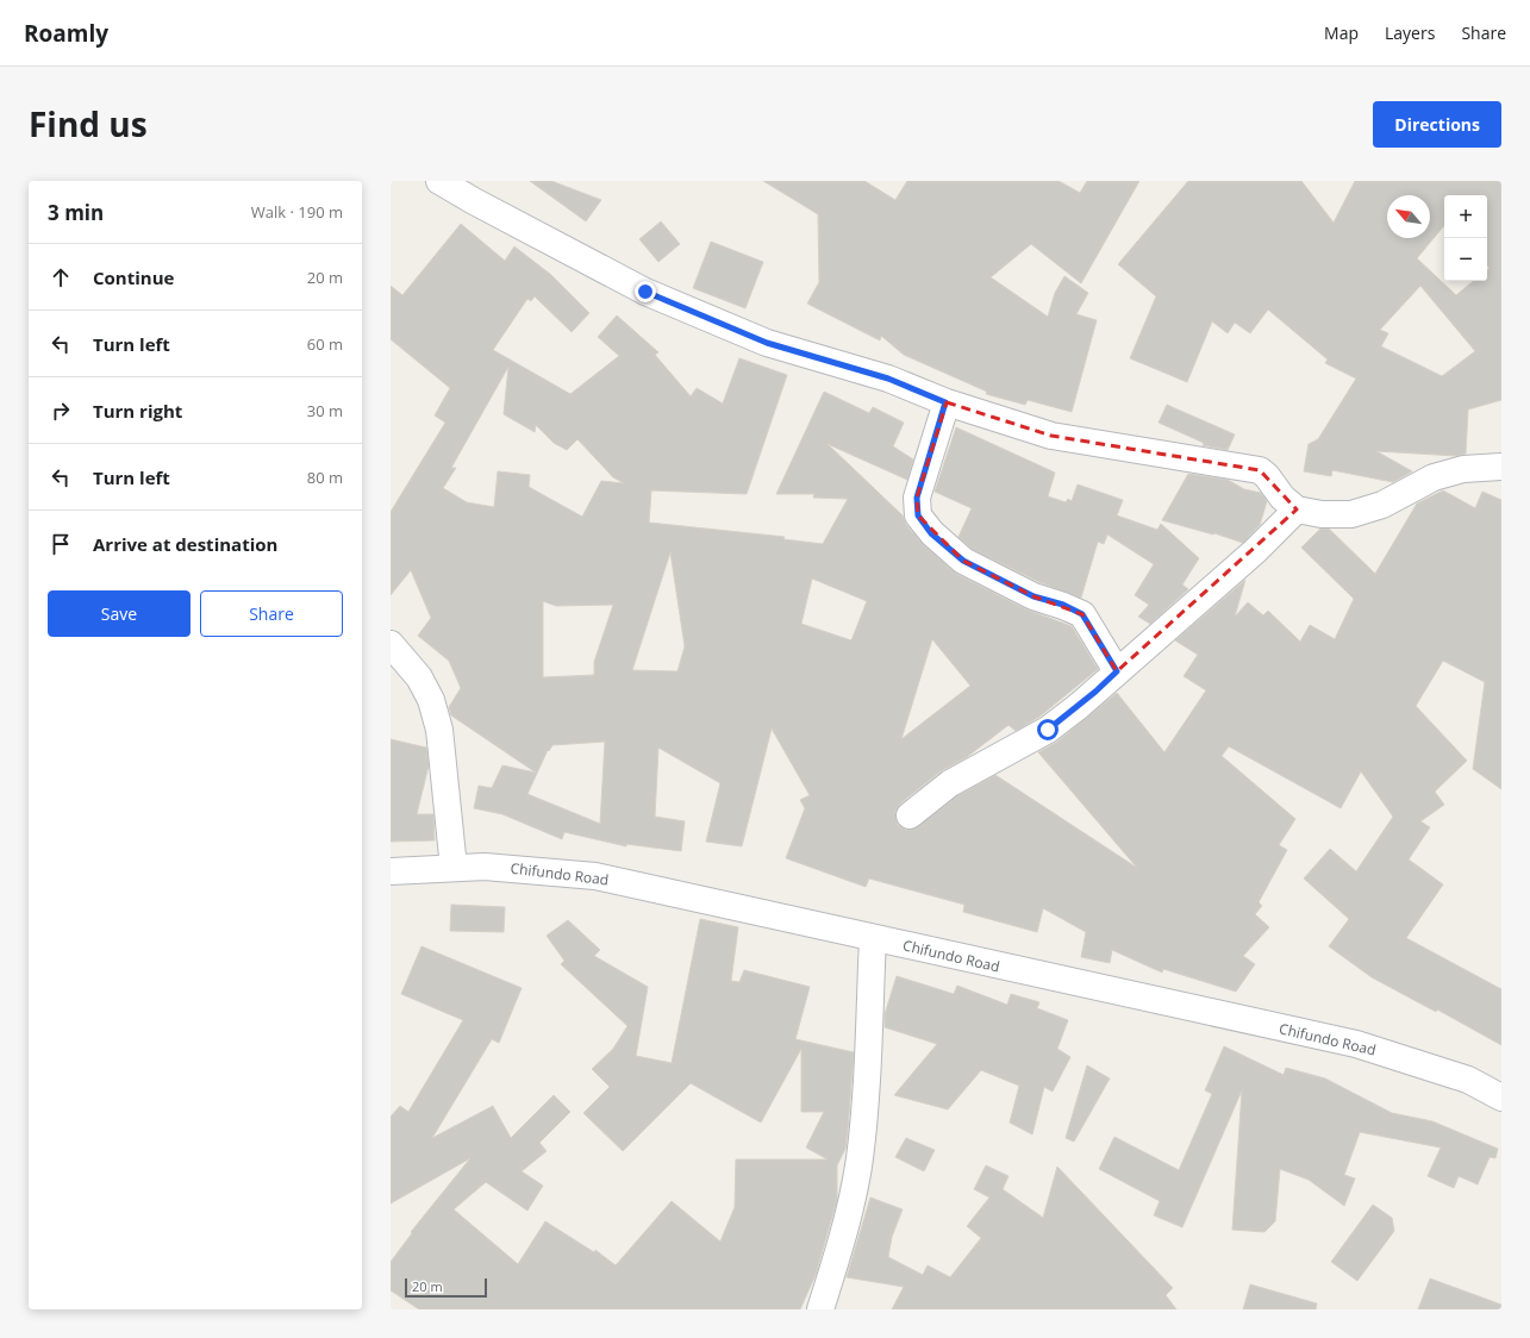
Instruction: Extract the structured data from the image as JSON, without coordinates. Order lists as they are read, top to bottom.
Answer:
{
  "streets": {
    "street": ["Chifundo Road"]
  },
  "scale_bar": "20 m",
  "north": "top left",
  "page": {
    "header": "Roamly",
    "nav": ["Map", "Layers", "Share"],
    "title": "Find us",
    "buttons": [
      "Directions",
      ["Save", "Share"]
    ],
    "heading": ["3 min", "Walk · 190 m"],
    "map_buttons": ["+", "−"],
    "list": [
      ["Continue", "20 m"],
      ["Turn left", "60 m"],
      ["Turn right", "30 m"],
      ["Turn left", "80 m"],
      "Arrive at destination"
    ],
    "scale": "20 m"
  }
}
